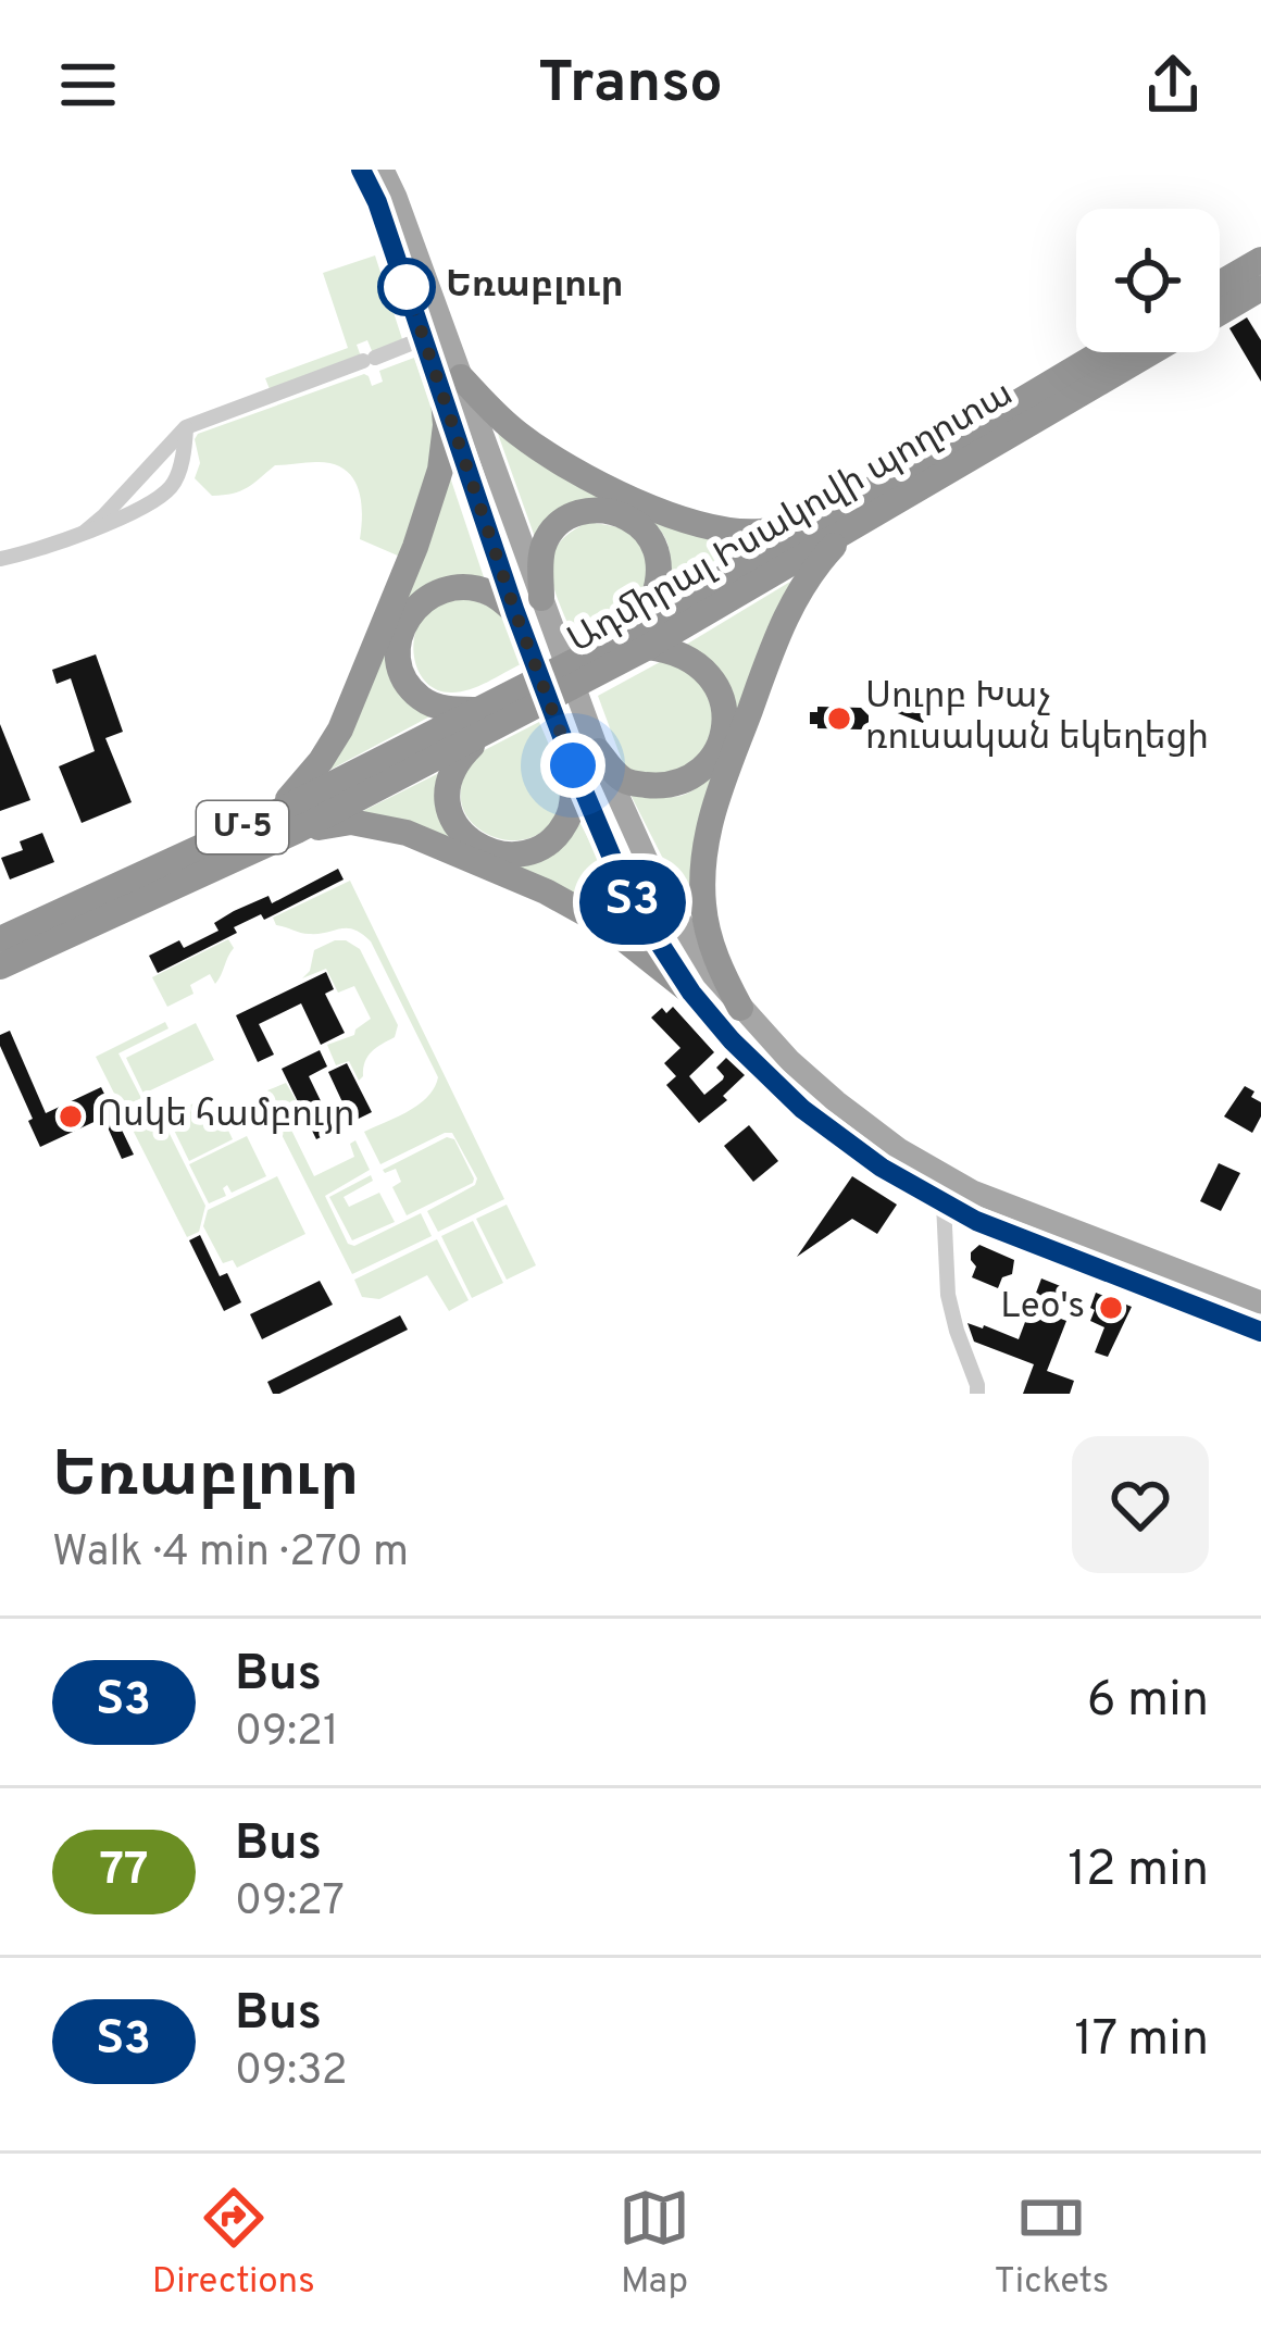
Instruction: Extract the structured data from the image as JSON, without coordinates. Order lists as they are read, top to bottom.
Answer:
{
  "streets": {
    "highway": ["Ադմիրալ Իսակովի պողոտա", "Մ-5"]
  },
  "places": [
    "Եռաբլուր",
    "Սուրբ Խաչ ռուսական եկեղեցի",
    "Ոսկե համբույր",
    "Leo's"
  ],
  "lines": ["bus line Տ3"],
  "page": {
    "header": "Transo",
    "on_map": "Տ3",
    "heading": ["Եռաբլուր", "Walk · 4 min · 270 m"],
    "list": [
      {
        "mark": "Տ3",
        "name": "Bus",
        "note": "09:21",
        "value": "6 min"
      },
      {
        "mark": "77",
        "name": "Bus",
        "note": "09:27",
        "value": "12 min"
      },
      {
        "mark": "Տ3",
        "name": "Bus",
        "note": "09:32",
        "value": "17 min"
      }
    ],
    "tabs": ["Directions", "Map", "Tickets"]
  }
}
